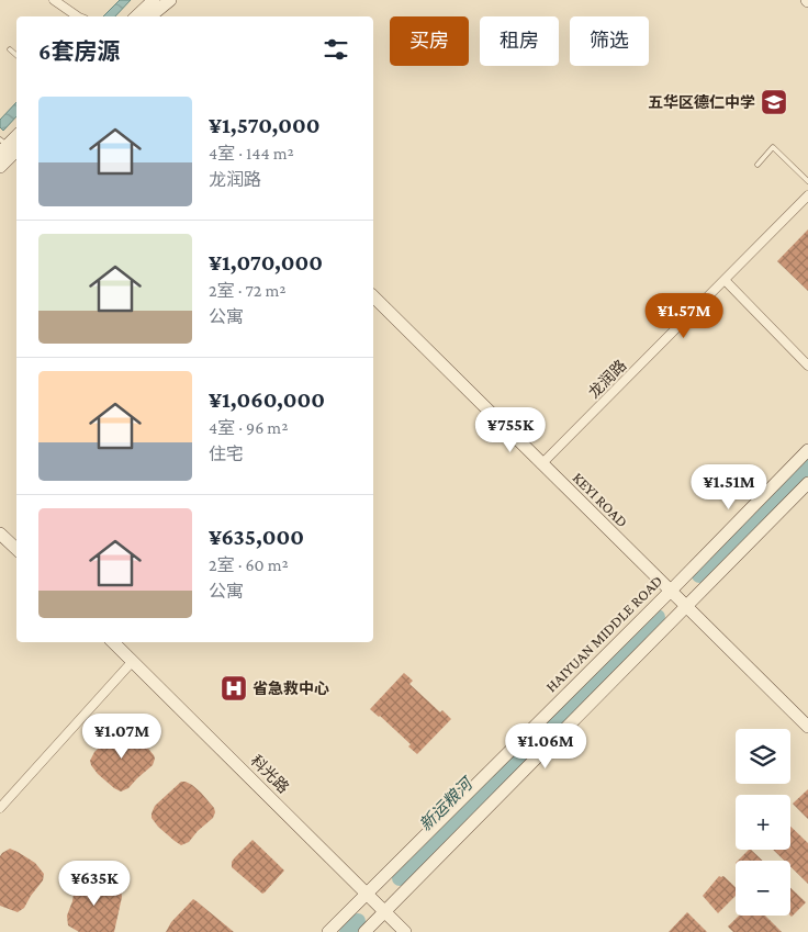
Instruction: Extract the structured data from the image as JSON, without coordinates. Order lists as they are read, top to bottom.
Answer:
{
  "streets": {
    "main road": ["KEYI ROAD", "HAIYUAN MIDDLE ROAD", "科光路"],
    "street": ["龙润路"]
  },
  "crossings": [
    ["龙润路", "KEYI ROAD"],
    ["KEYI ROAD", "HAIYUAN MIDDLE ROAD"],
    ["HAIYUAN MIDDLE ROAD", "科光路"]
  ],
  "water": ["新运粮河"],
  "places": {
    "school or university": ["五华区德仁中学"],
    "hospital": ["省急救中心"]
  },
  "page": {
    "chip": ["买房", "租房", "筛选"],
    "heading": "6套房源",
    "list": [
      {
        "name": "¥1,570,000",
        "note": "4室 · 144 m² · 龙润路"
      },
      {
        "name": "¥1,070,000",
        "note": "2室 · 72 m² · 公寓"
      },
      {
        "name": "¥1,060,000",
        "note": "4室 · 96 m² · 住宅"
      },
      {
        "name": "¥635,000",
        "note": "2室 · 60 m² · 公寓"
      }
    ],
    "price": [
      "¥1.57M",
      "¥755K",
      "¥1.51M",
      "¥1.07M",
      "¥1.06M",
      "¥635K"
    ],
    "map_buttons": ["+", "−"]
  }
}
